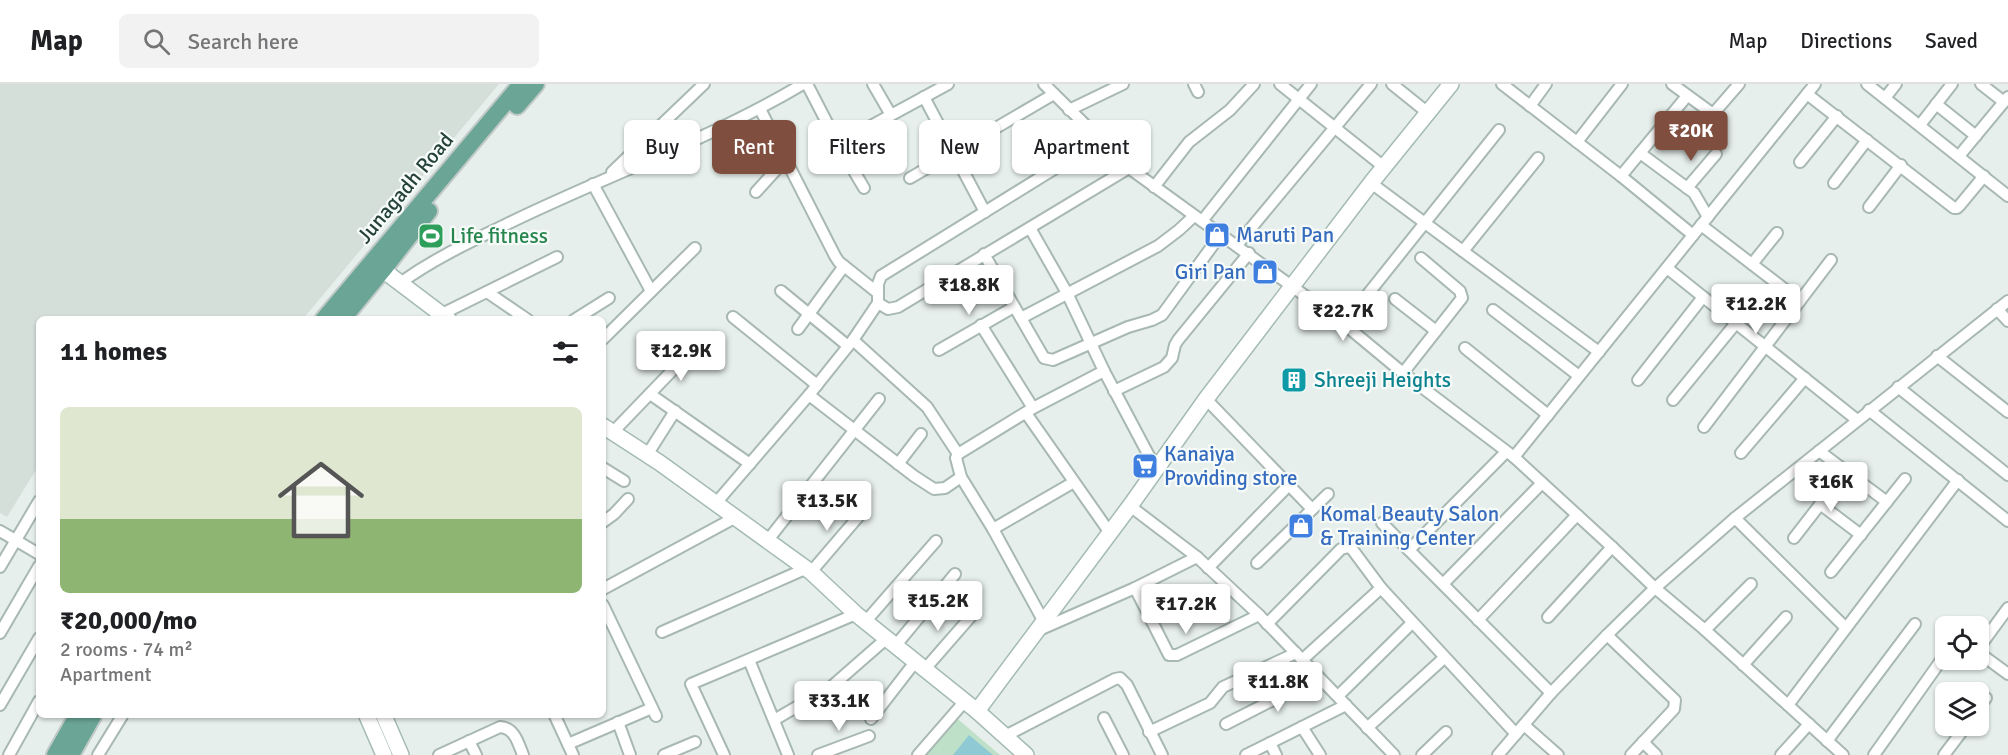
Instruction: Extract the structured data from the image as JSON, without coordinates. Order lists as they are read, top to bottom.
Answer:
{
  "streets": {
    "main road": ["Junagadh Road"]
  },
  "places": {
    "shop": ["Maruti Pan", "Giri Pan", "Komal Beauty Salon & Training Center"],
    "sports": ["Life fitness"],
    "building": ["Shreeji Heights"],
    "supermarket": ["Kanaiya Providing store"]
  },
  "page": {
    "header": "Map",
    "search": "Search here",
    "nav": ["Map", "Directions", "Saved"],
    "price": [
      "₹20K",
      "₹18.8K",
      "₹12.2K",
      "₹22.7K",
      "₹12.9K",
      "₹16K",
      "₹13.5K",
      "₹15.2K",
      "₹17.2K",
      "₹11.8K",
      "₹33.1K"
    ],
    "chip": [
      "Buy",
      "Rent",
      "Filters",
      "New",
      "Apartment"
    ],
    "heading": "11 homes",
    "list": [
      {
        "name": "₹20,000/mo",
        "note": "2 rooms · 74 m² · Apartment"
      }
    ]
  }
}
